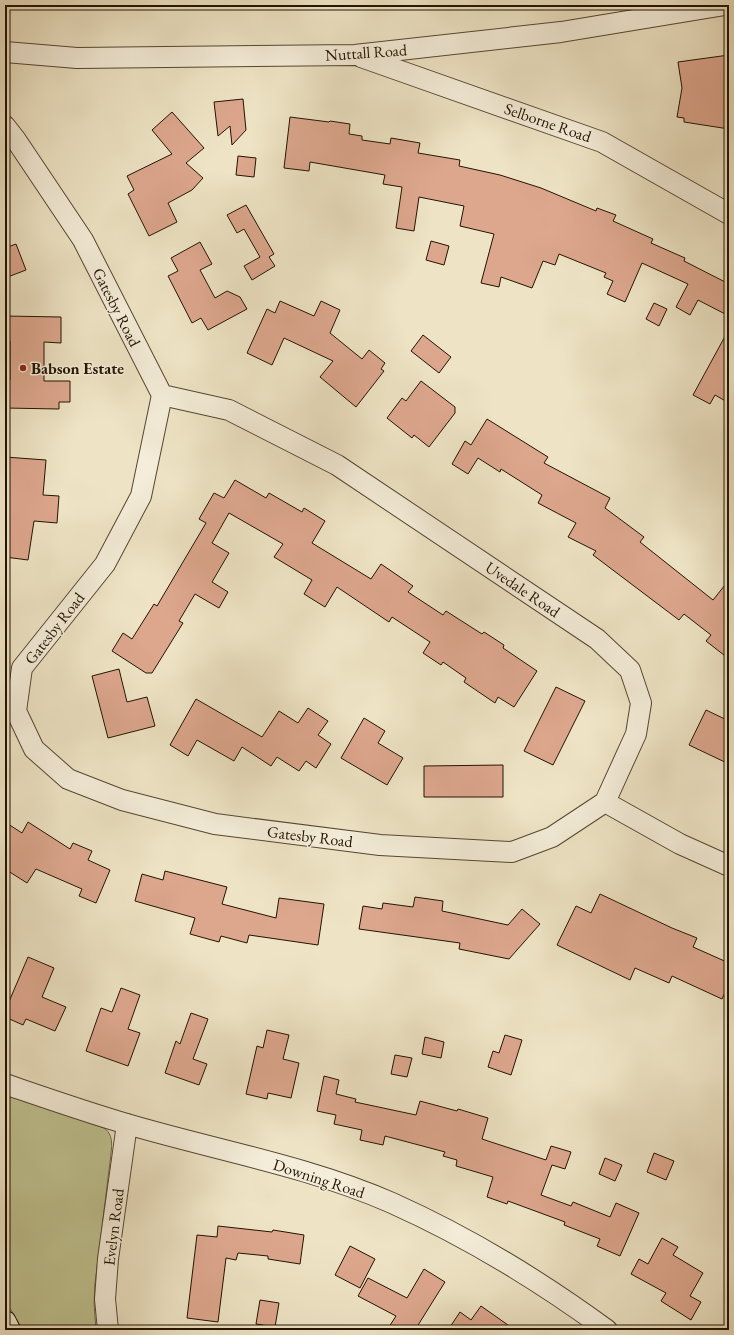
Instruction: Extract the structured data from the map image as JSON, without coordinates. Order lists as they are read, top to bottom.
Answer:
{
  "streets": {
    "street": [
      "Nuttall Road",
      "Selborne Road",
      "Gatesby Road",
      "Uvedale Road",
      "Downing Road",
      "Evelyn Road"
    ]
  },
  "crossings": [
    ["Nuttall Road", "Selborne Road"],
    ["Gatesby Road", "Uvedale Road"],
    ["Downing Road", "Evelyn Road"]
  ],
  "places": ["Babson Estate"]
}
